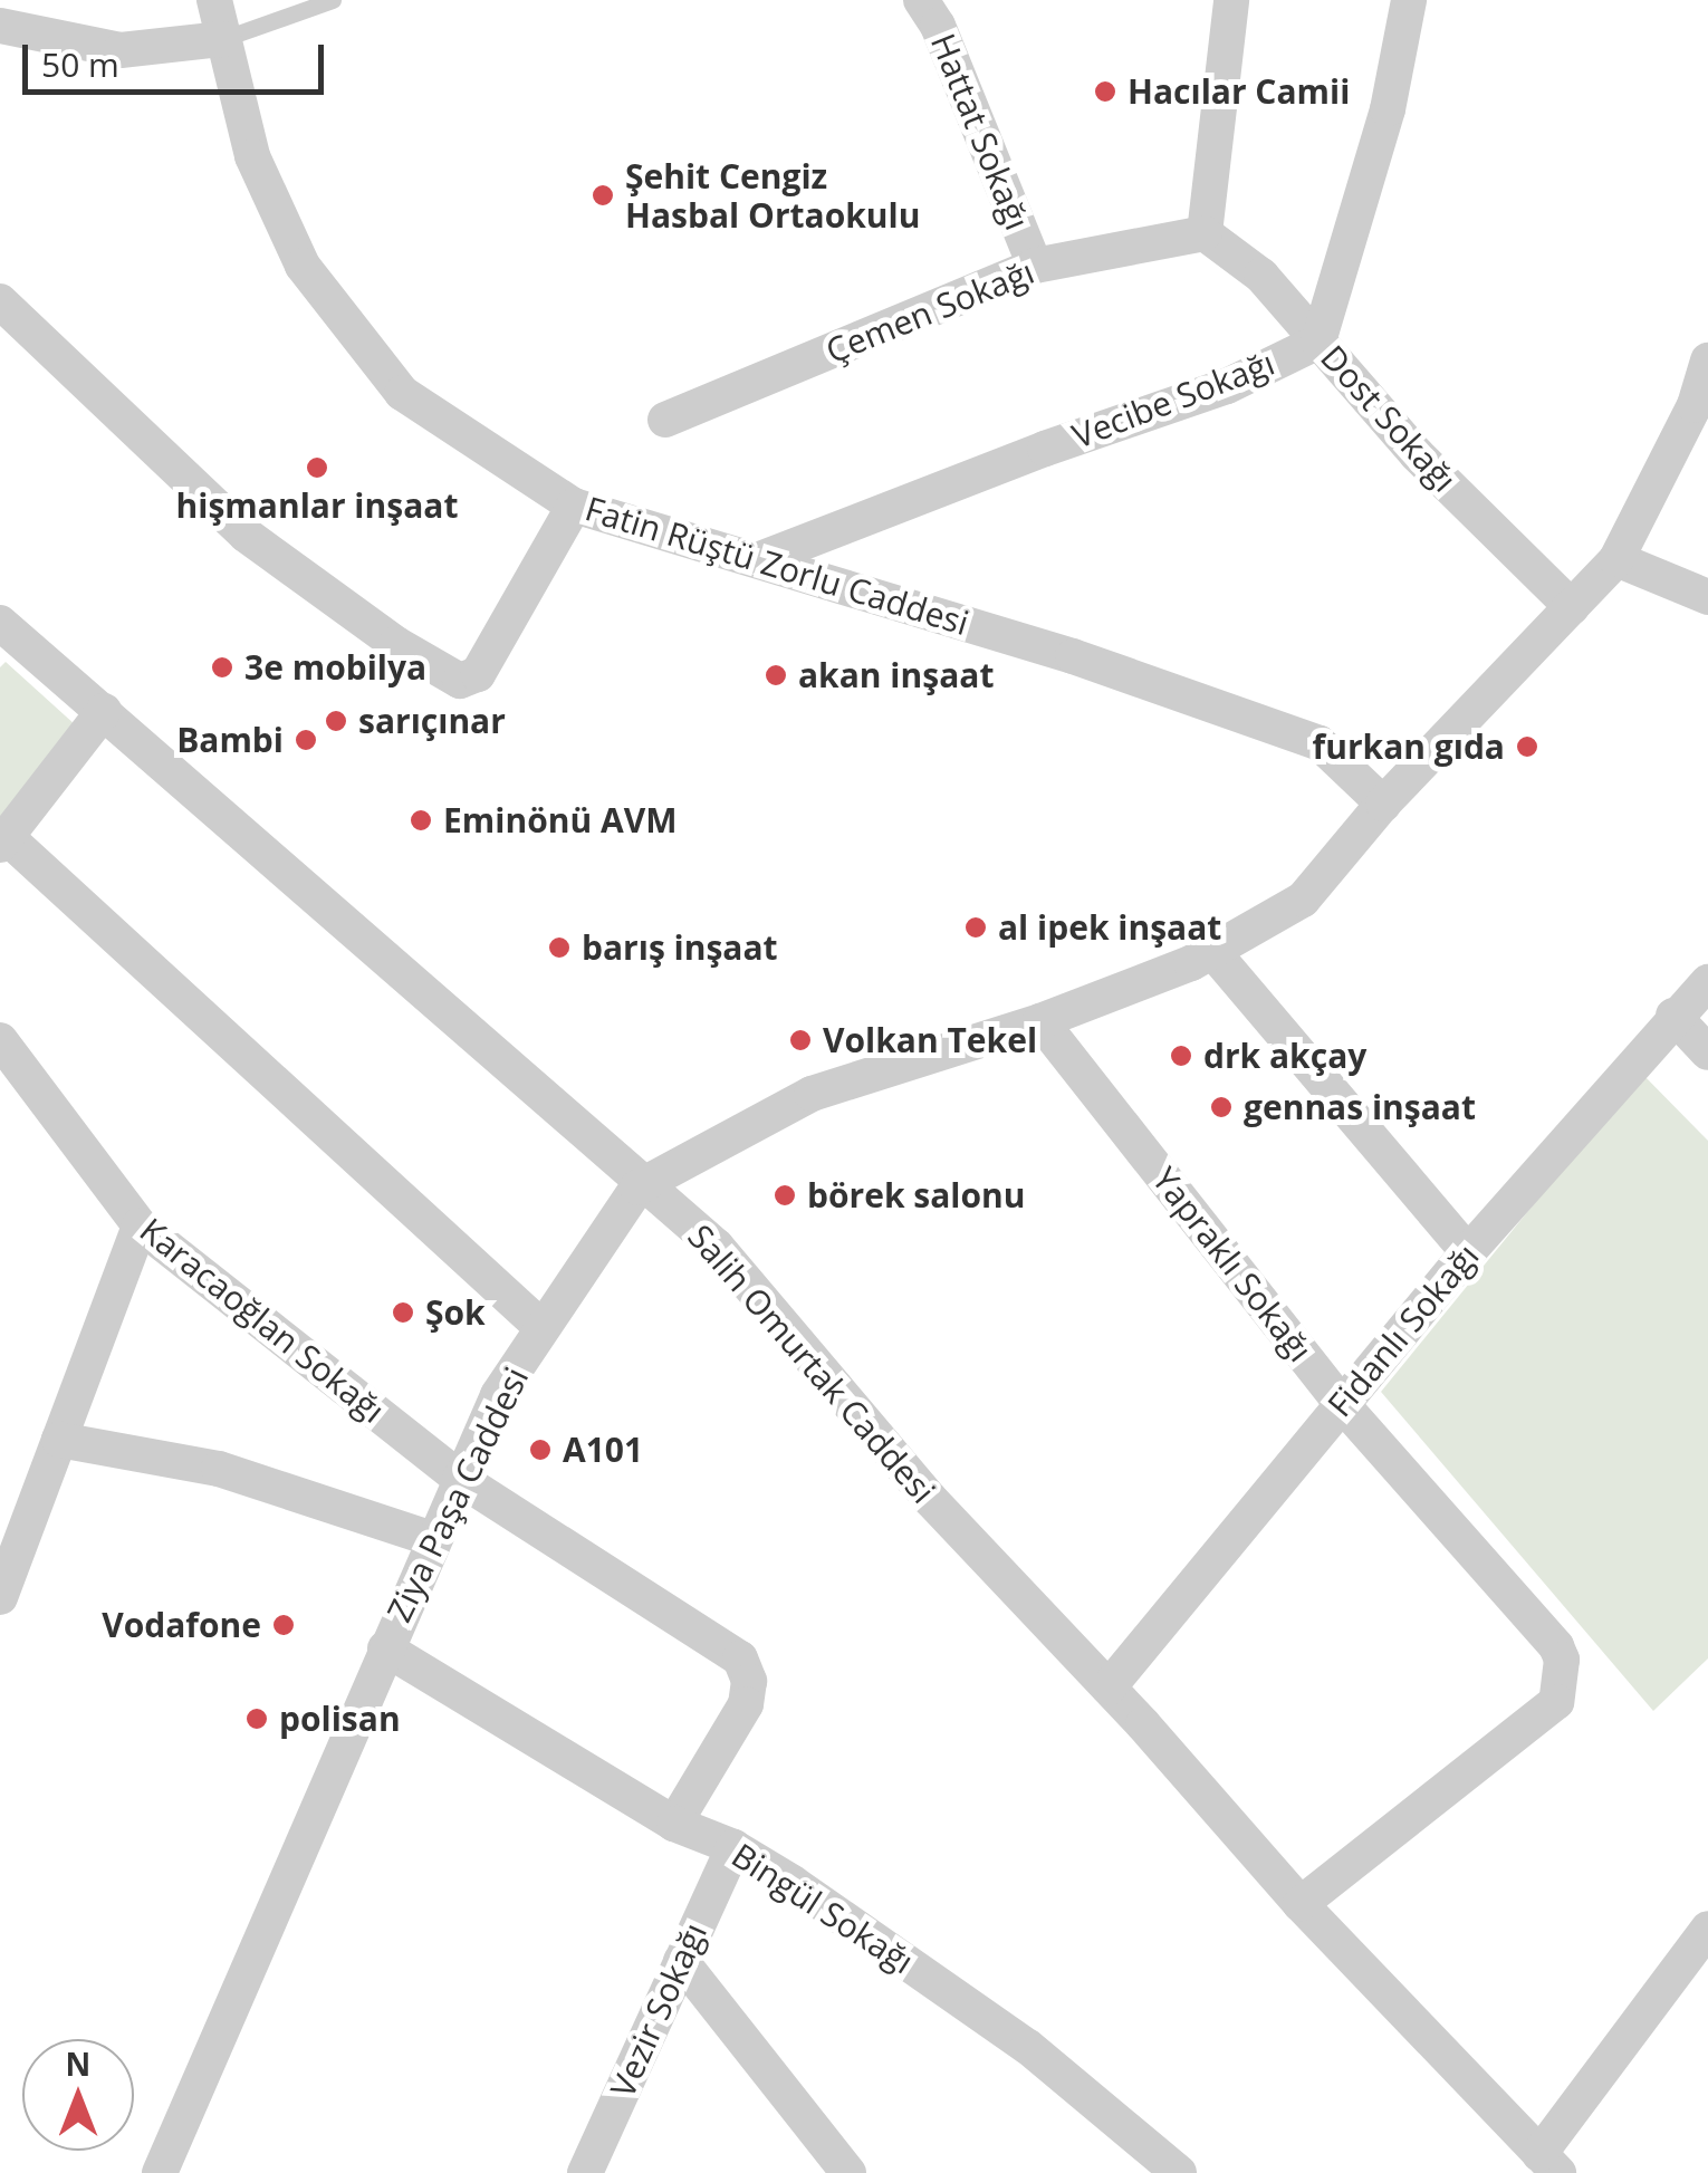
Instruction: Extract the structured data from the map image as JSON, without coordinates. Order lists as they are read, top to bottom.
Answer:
{
  "streets": {
    "street": [
      "Hattat Sokağı",
      "Çemen Sokağı",
      "Vecibe Sokağı",
      "Dost Sokağı",
      "Fatin Rüştü Zorlu Caddesi",
      "Yapraklı Sokağı",
      "Karacaoğlan Sokağı",
      "Fidanlı Sokağı",
      "Salih Omurtak Caddesi",
      "Ziya Paşa Caddesi",
      "Bingül Sokağı",
      "Vezir Sokağı"
    ]
  },
  "crossings": [
    ["Hattat Sokağı", "Çemen Sokağı"],
    ["Çemen Sokağı", "Dost Sokağı"],
    ["Vecibe Sokağı", "Dost Sokağı"],
    ["Vecibe Sokağı", "Fatin Rüştü Zorlu Caddesi"],
    ["Dost Sokağı", "Ziya Paşa Caddesi"],
    ["Fatin Rüştü Zorlu Caddesi", "Ziya Paşa Caddesi"],
    ["Yapraklı Sokağı", "Fidanlı Sokağı"],
    ["Yapraklı Sokağı", "Salih Omurtak Caddesi"],
    ["Yapraklı Sokağı", "Ziya Paşa Caddesi"],
    ["Karacaoğlan Sokağı", "Ziya Paşa Caddesi"],
    ["Karacaoğlan Sokağı", "Bingül Sokağı"],
    ["Fidanlı Sokağı", "Salih Omurtak Caddesi"],
    ["Salih Omurtak Caddesi", "Ziya Paşa Caddesi"],
    ["Ziya Paşa Caddesi", "Bingül Sokağı"],
    ["Bingül Sokağı", "Vezir Sokağı"]
  ],
  "places": [
    "Hacılar Camii",
    "Şehit Cengiz Hasbal Ortaokulu",
    "hişmanlar inşaat",
    "3e mobilya",
    "akan inşaat",
    "sarıçınar",
    "Bambi",
    "furkan gıda",
    "Eminönü AVM",
    "al ipek inşaat",
    "barış inşaat",
    "Volkan Tekel",
    "drk akçay",
    "gennas inşaat",
    "börek salonu",
    "Şok",
    "A101",
    "Vodafone",
    "polisan"
  ],
  "scale_bar": "50 m",
  "north": "top"
}
